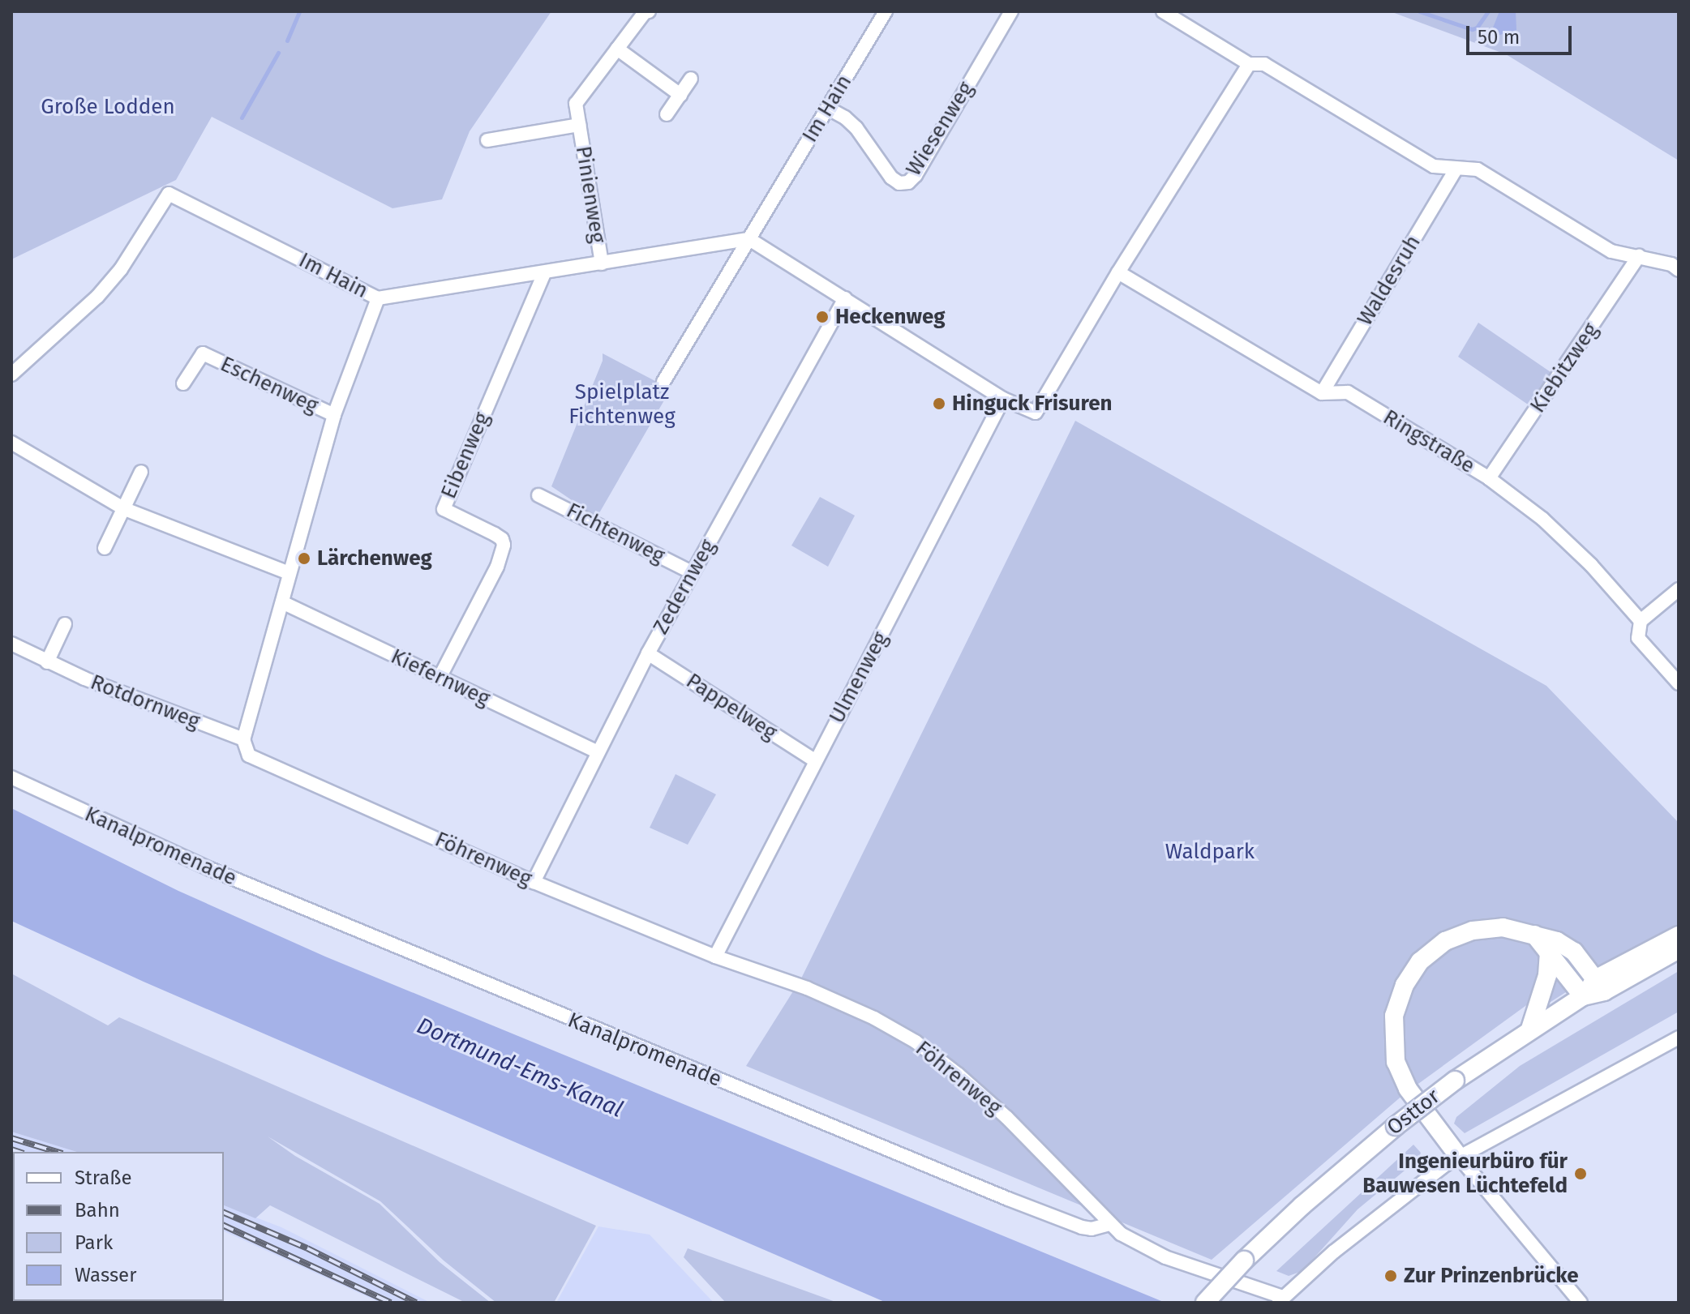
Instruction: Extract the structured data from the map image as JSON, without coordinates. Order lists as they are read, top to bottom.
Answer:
{
  "streets": {
    "main road": ["Osttor"],
    "street": [
      "Im Hain",
      "Wiesenweg",
      "Pinienweg",
      "Waldesruh",
      "Kiebitzweg",
      "Eschenweg",
      "Ringstraße",
      "Eibenweg",
      "Fichtenweg",
      "Zedernweg",
      "Kiefernweg",
      "Ulmenweg",
      "Rotdornweg",
      "Pappelweg",
      "Kanalpromenade",
      "Föhrenweg"
    ]
  },
  "crossings": [
    ["Im Hain", "Wiesenweg"],
    ["Im Hain", "Pinienweg"],
    ["Im Hain", "Eibenweg"],
    ["Waldesruh", "Ringstraße"],
    ["Kiebitzweg", "Ringstraße"],
    ["Eibenweg", "Kiefernweg"],
    ["Fichtenweg", "Zedernweg"],
    ["Zedernweg", "Kiefernweg"],
    ["Zedernweg", "Pappelweg"],
    ["Zedernweg", "Föhrenweg"],
    ["Ulmenweg", "Pappelweg"],
    ["Ulmenweg", "Föhrenweg"],
    ["Rotdornweg", "Föhrenweg"],
    ["Kanalpromenade", "Föhrenweg"]
  ],
  "water": ["Dortmund-Ems-Kanal"],
  "parks": ["Große Lodden", "Spielplatz Fichtenweg", "Waldpark"],
  "places": [
    "Heckenweg",
    "Hinguck Frisuren",
    "Lärchenweg",
    "Ingenieurbüro für Bauwesen Lüchtefeld",
    "Zur Prinzenbrücke"
  ],
  "legend": [
    "Straße",
    "Bahn",
    "Park",
    "Wasser"
  ],
  "scale_bar": "50 m"
}
